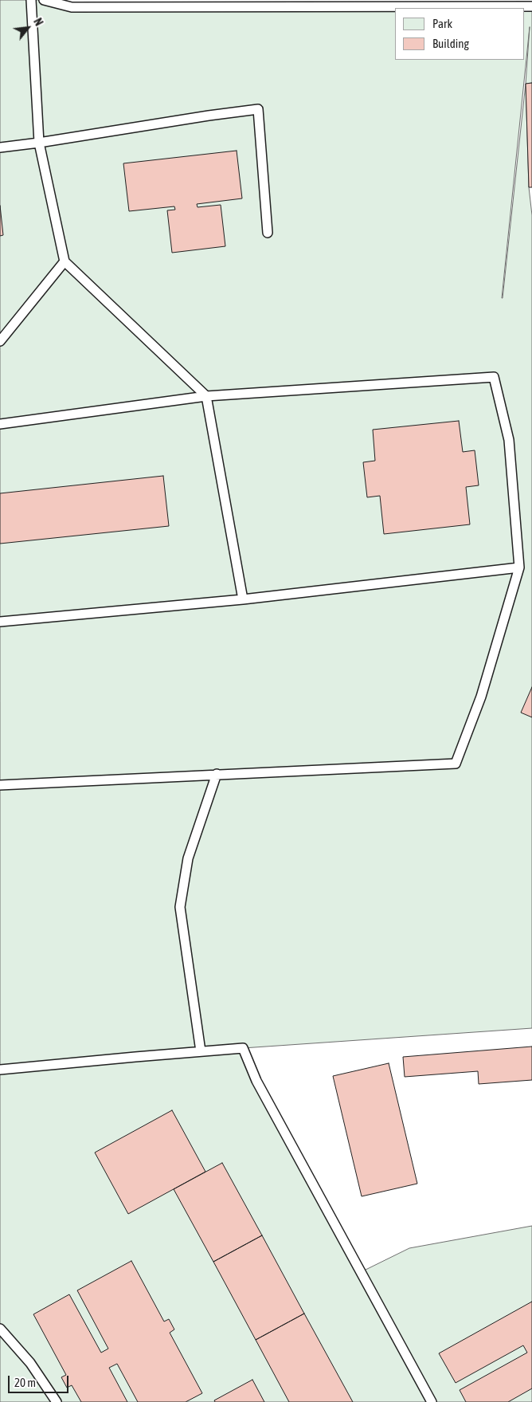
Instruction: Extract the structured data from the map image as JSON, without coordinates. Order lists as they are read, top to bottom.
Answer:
{
  "legend": ["Park", "Building"],
  "scale_bar": "20 m",
  "north": "top right"
}
